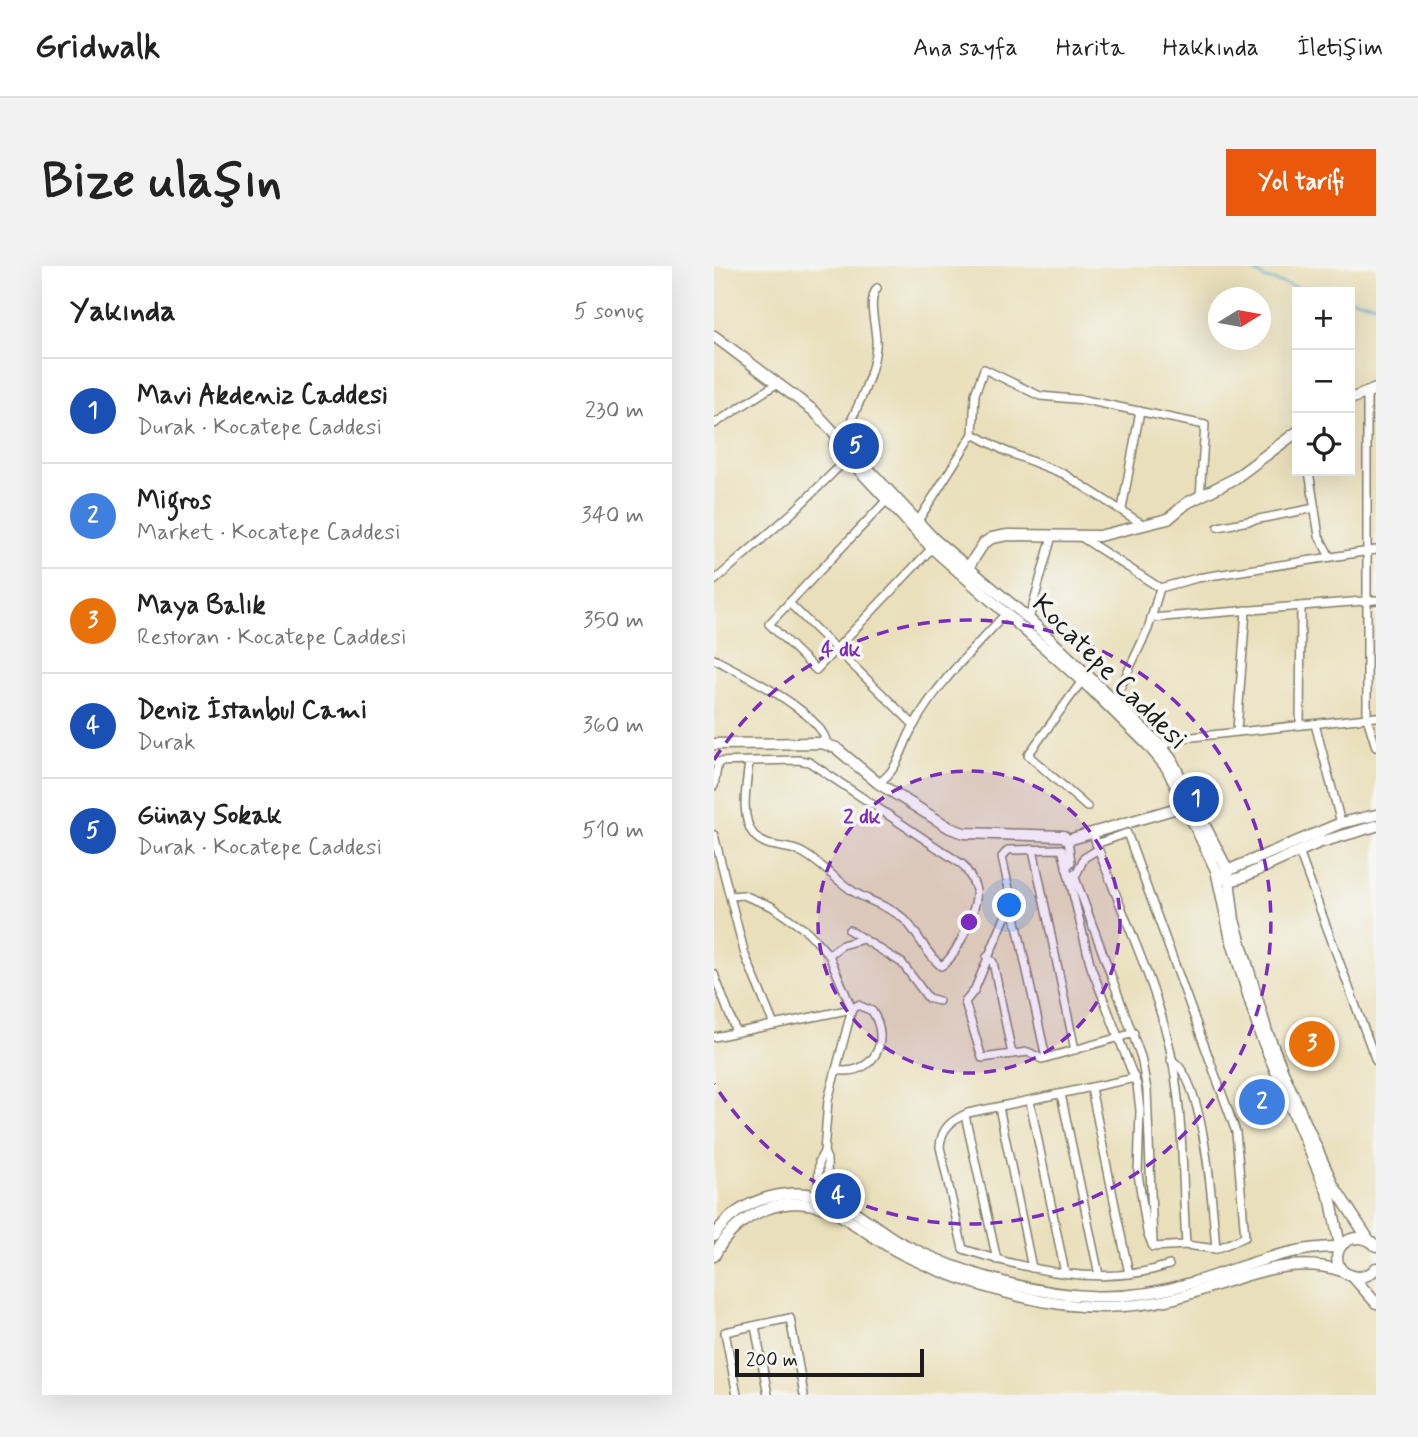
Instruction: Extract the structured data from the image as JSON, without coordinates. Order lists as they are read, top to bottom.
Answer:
{
  "streets": {
    "main road": ["Kocatepe Caddesi"]
  },
  "scale_bar": "200 m",
  "north": "right",
  "page": {
    "header": "Gridwalk",
    "nav": [
      "Ana sayfa",
      "Harita",
      "Hakkında",
      "İletişim"
    ],
    "buttons": "Yol tarifi",
    "title": "Bize ulaşın",
    "heading": ["Yakında", "5 sonuç"],
    "map_buttons": ["+", "−"],
    "list": [
      {
        "mark": "1",
        "name": "Mavi Akdeniz Caddesi",
        "note": "Durak · Kocatepe Caddesi",
        "value": "230 m"
      },
      {
        "mark": "2",
        "name": "Migros",
        "note": "Market · Kocatepe Caddesi",
        "value": "340 m"
      },
      {
        "mark": "3",
        "name": "Maya Balık",
        "note": "Restoran · Kocatepe Caddesi",
        "value": "350 m"
      },
      {
        "mark": "4",
        "name": "Deniz İstanbul Cami",
        "note": "Durak",
        "value": "360 m"
      },
      {
        "mark": "5",
        "name": "Günay Sokak",
        "note": "Durak · Kocatepe Caddesi",
        "value": "510 m"
      }
    ],
    "pins": [
      "5",
      "1",
      "3",
      "2",
      "4"
    ],
    "scale": "200 m"
  },
  "rings": ["4 dk", "2 dk"]
}
